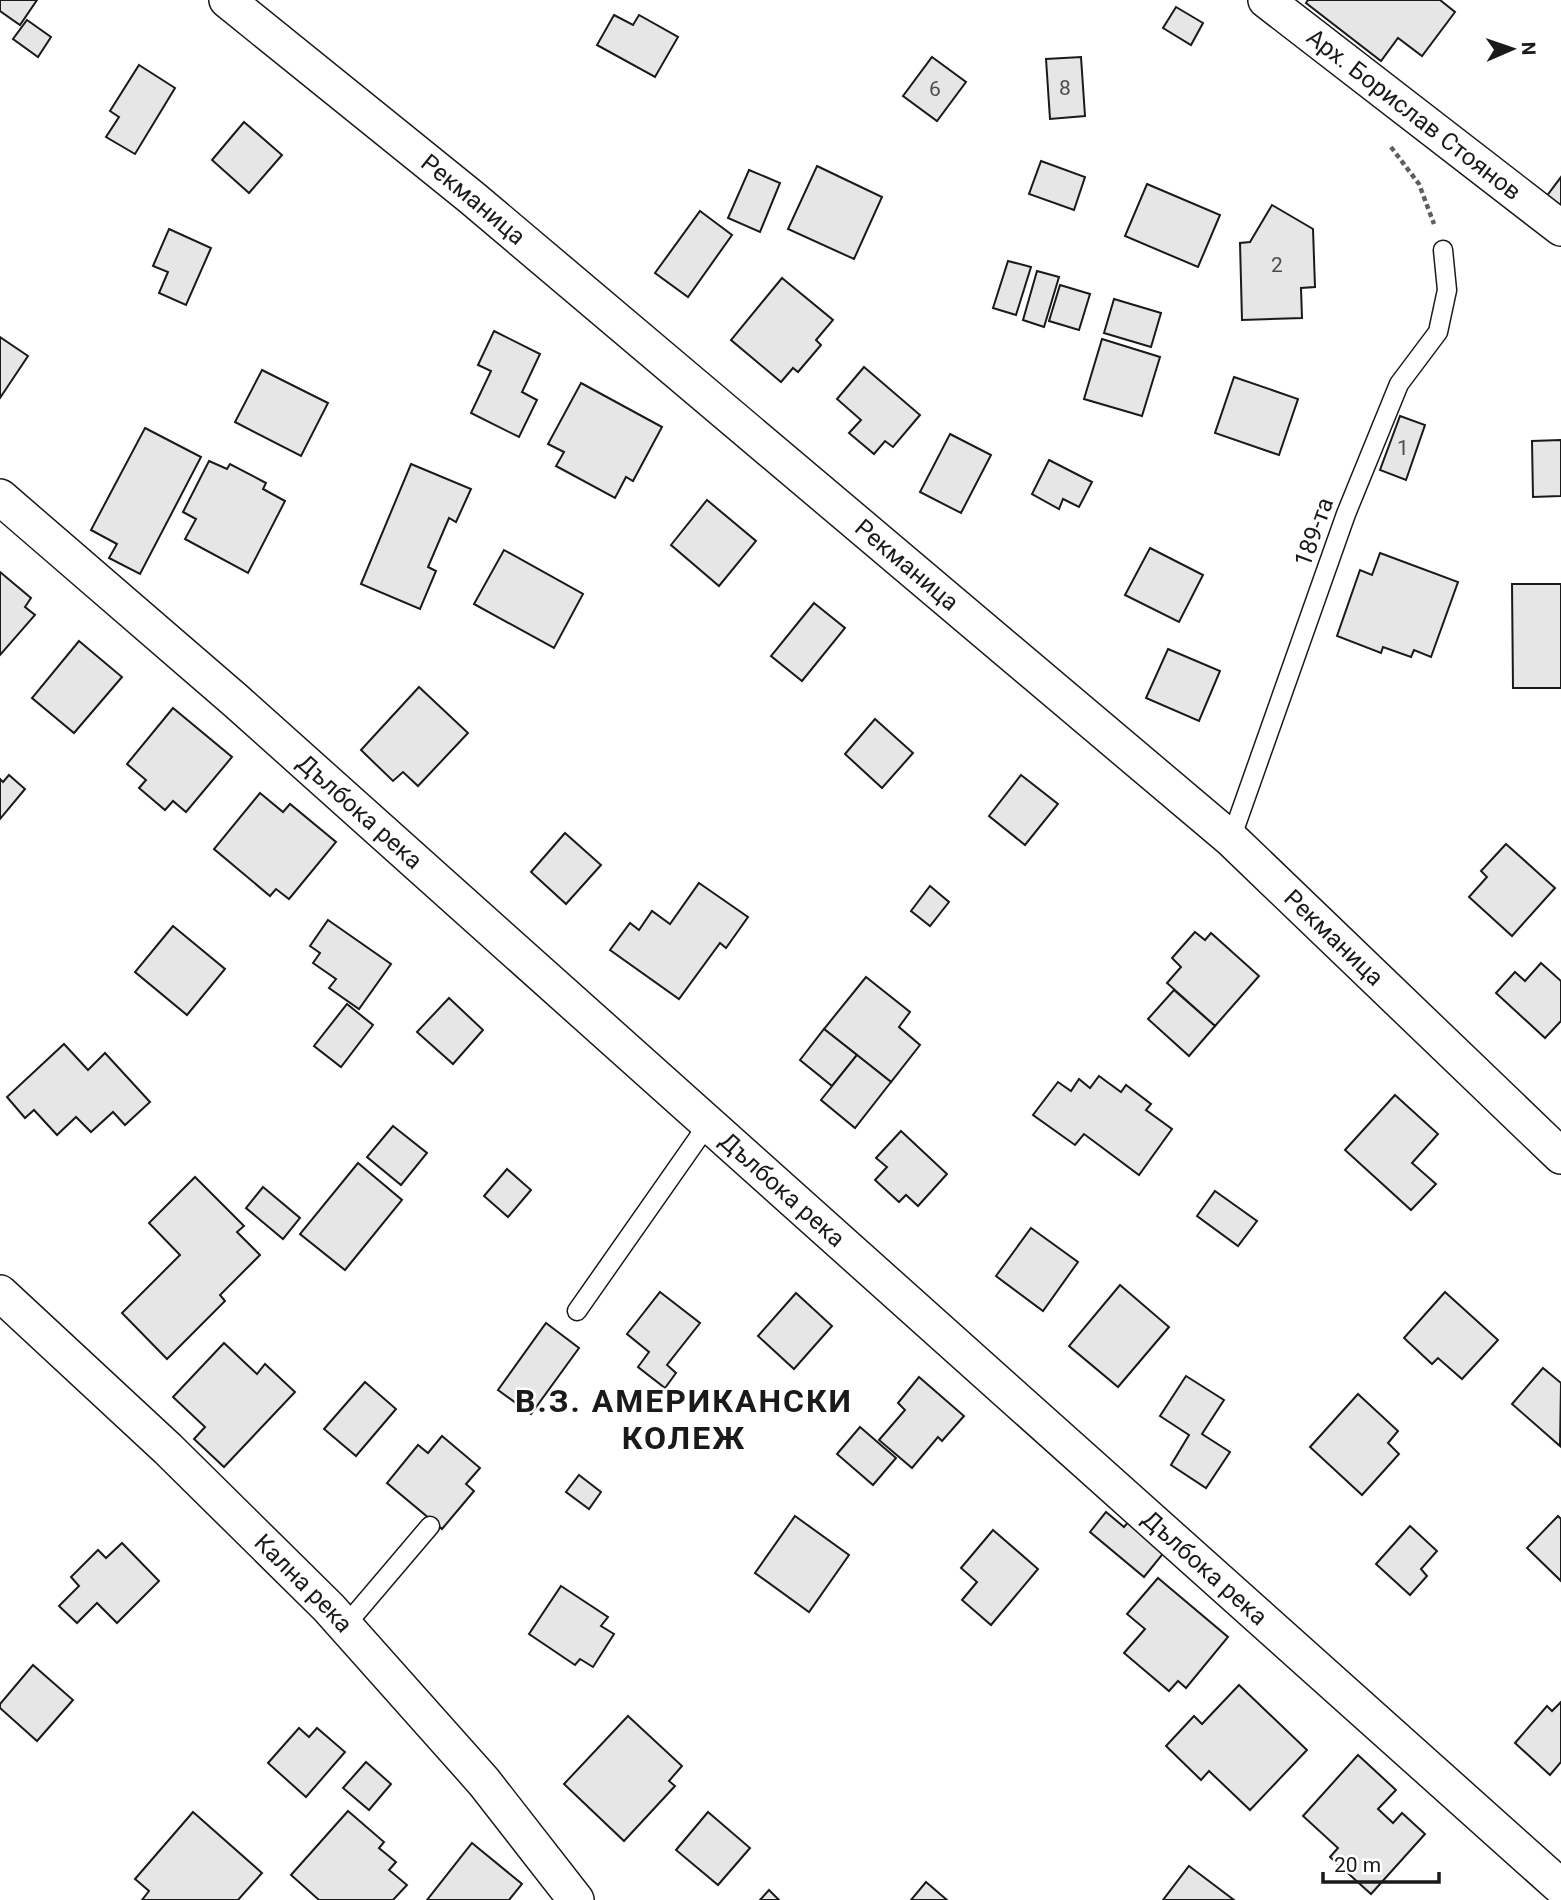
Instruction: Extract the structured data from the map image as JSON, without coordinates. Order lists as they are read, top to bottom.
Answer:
{
  "streets": {
    "street": [
      "Арх. Борислав Стоянов",
      "Рекманица",
      "Дълбока река",
      "Кална река"
    ],
    "lane": ["189-та"]
  },
  "crossings": [
    ["Рекманица", "189-та"]
  ],
  "districts": ["В.З. АМЕРИКАНСКИ КОЛЕЖ"],
  "house_numbers": [
    "8",
    "6",
    "2",
    "1"
  ],
  "scale_bar": "20 m",
  "north": "right"
}
